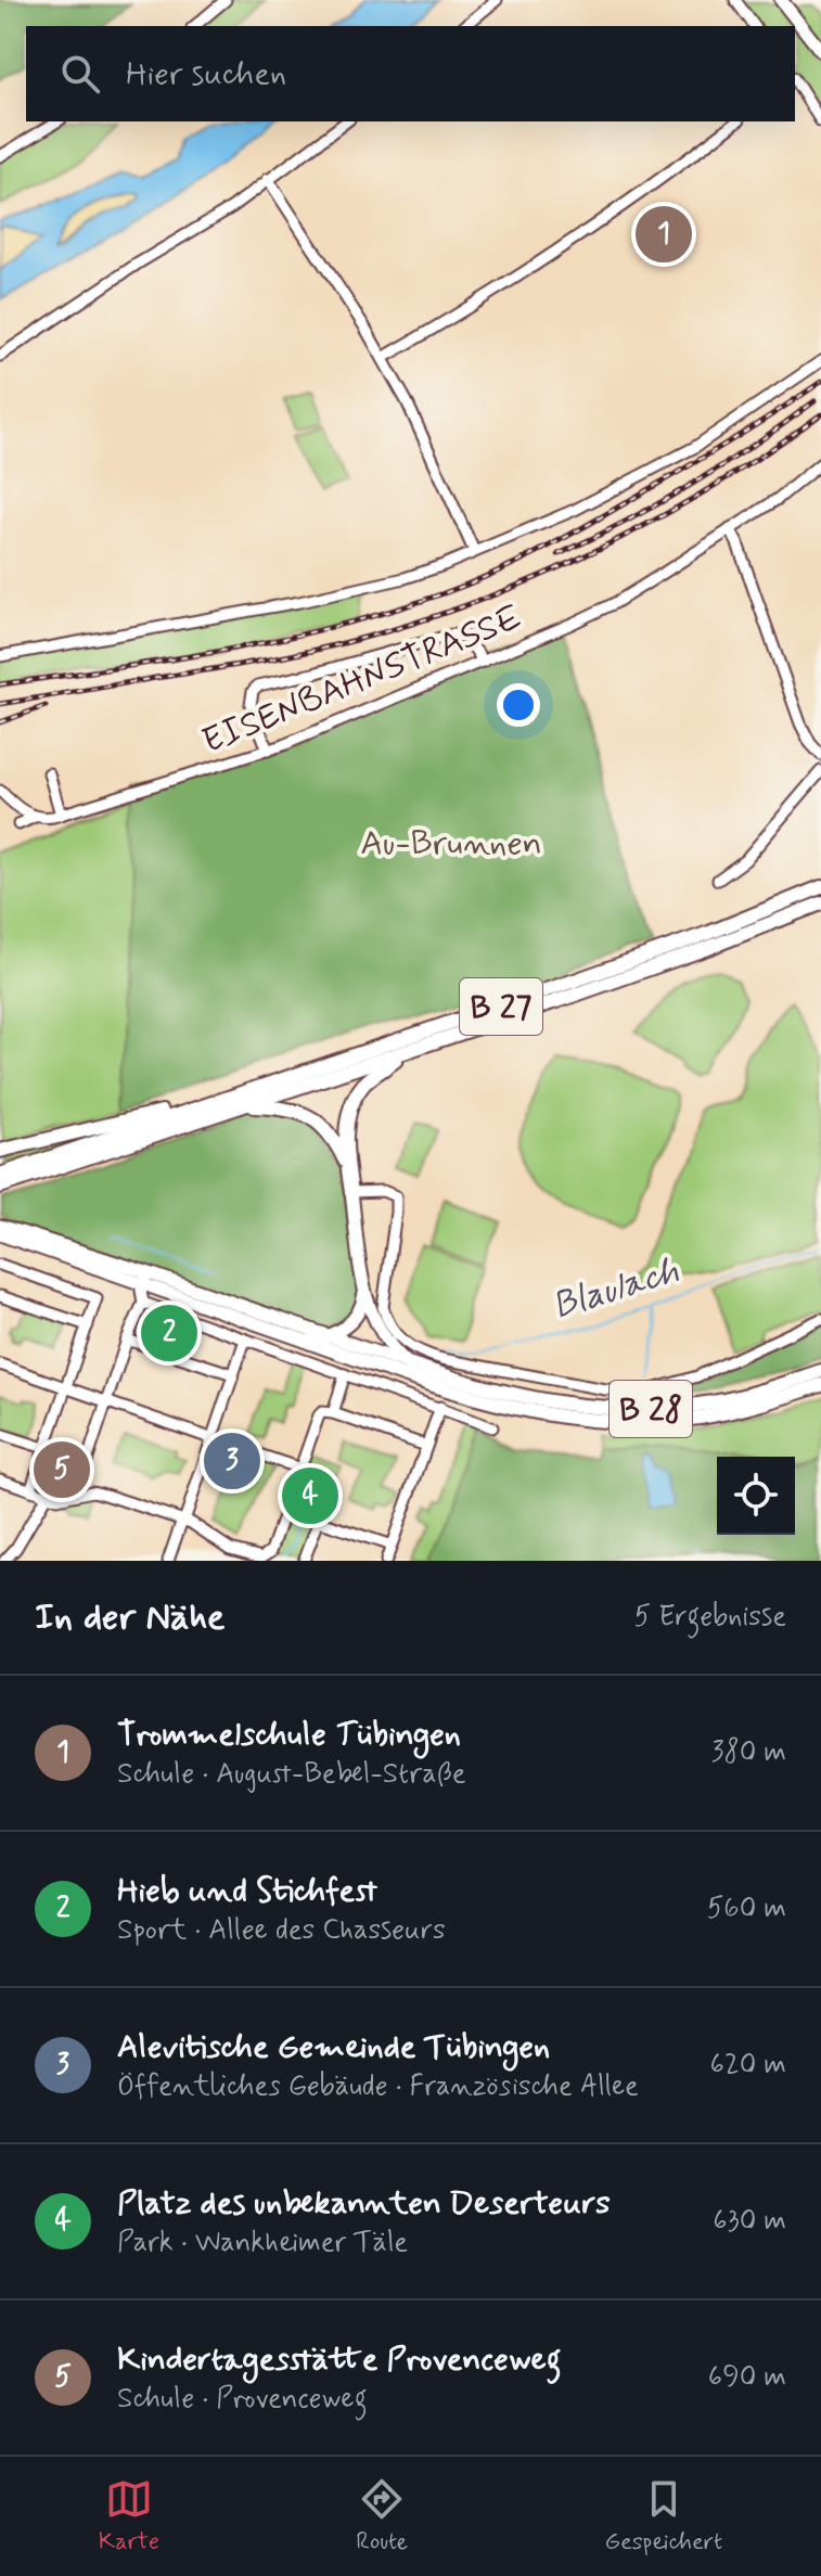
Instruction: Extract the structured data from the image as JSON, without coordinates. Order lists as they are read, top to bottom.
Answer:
{
  "streets": {
    "highway": ["B 27", "B 28"],
    "street": ["EISENBAHNSTRASSE"]
  },
  "water": ["Blaulach"],
  "parks": ["Au-Brunnen"],
  "page": {
    "search": "Hier suchen",
    "pins": [
      "1",
      "2",
      "3",
      "5",
      "4"
    ],
    "heading": ["In der Nähe", "5 Ergebnisse"],
    "list": [
      {
        "mark": "1",
        "name": "Trommelschule Tübingen",
        "note": "Schule · August-Bebel-Straße",
        "value": "380 m"
      },
      {
        "mark": "2",
        "name": "Hieb und Stichfest",
        "note": "Sport · Allee des Chasseurs",
        "value": "560 m"
      },
      {
        "mark": "3",
        "name": "Alevitische Gemeinde Tübingen",
        "note": "Öffentliches Gebäude · Französische Allee",
        "value": "620 m"
      },
      {
        "mark": "4",
        "name": "Platz des unbekannten Deserteurs",
        "note": "Park · Wankheimer Täle",
        "value": "630 m"
      },
      {
        "mark": "5",
        "name": "Kindertagesstätte Provenceweg",
        "note": "Schule · Provenceweg",
        "value": "690 m"
      }
    ],
    "nav": ["Karte", "Route", "Gespeichert"]
  }
}
